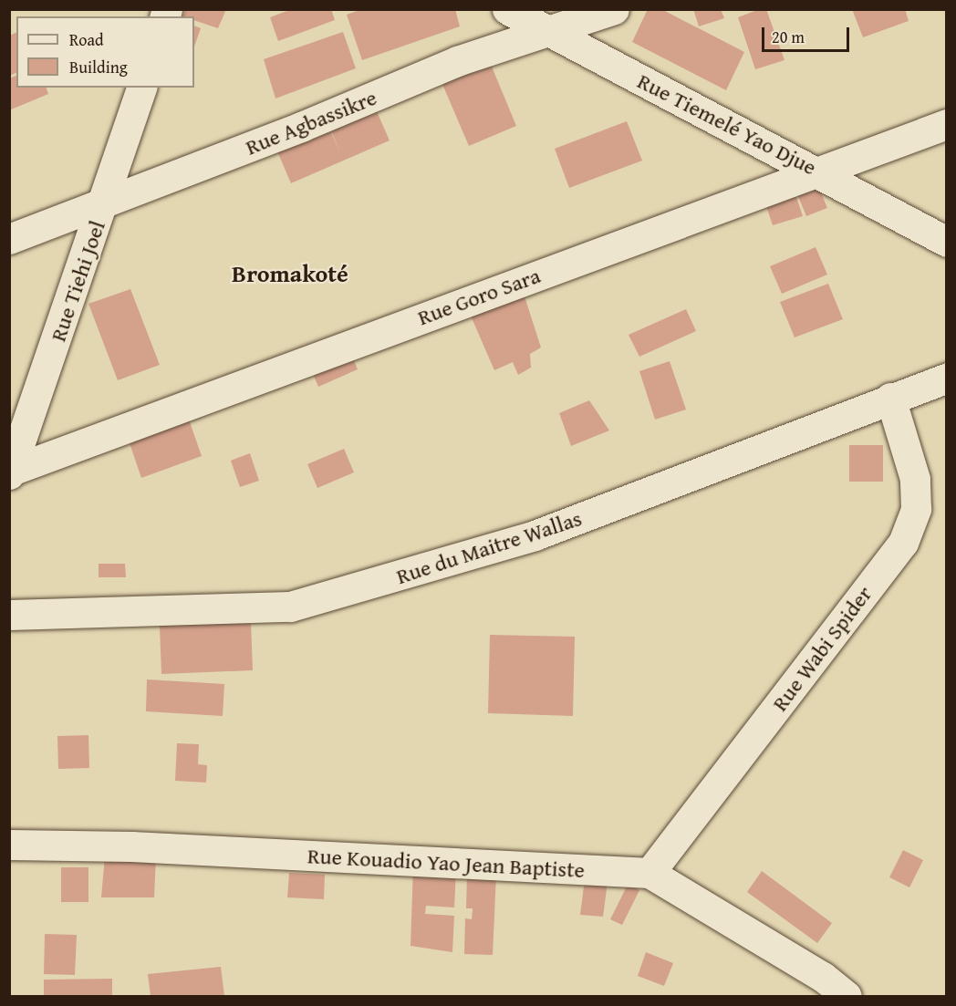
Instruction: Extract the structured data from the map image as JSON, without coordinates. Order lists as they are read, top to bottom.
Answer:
{
  "streets": {
    "street": [
      "Rue Agbassikre",
      "Rue Tiemelé Yao Djue",
      "Rue Tiehi Joel",
      "Rue Goro Sara",
      "Rue du Maitre Wallas",
      "Rue Wabi Spider",
      "Rue Kouadio Yao Jean Baptiste"
    ]
  },
  "crossings": [
    ["Rue Agbassikre", "Rue Tiemelé Yao Djue"],
    ["Rue Agbassikre", "Rue Tiehi Joel"],
    ["Rue Tiemelé Yao Djue", "Rue Goro Sara"],
    ["Rue Tiehi Joel", "Rue Goro Sara"],
    ["Rue du Maitre Wallas", "Rue Wabi Spider"],
    ["Rue Wabi Spider", "Rue Kouadio Yao Jean Baptiste"]
  ],
  "districts": ["Bromakoté"],
  "legend": ["Road", "Building"],
  "scale_bar": "20 m"
}
